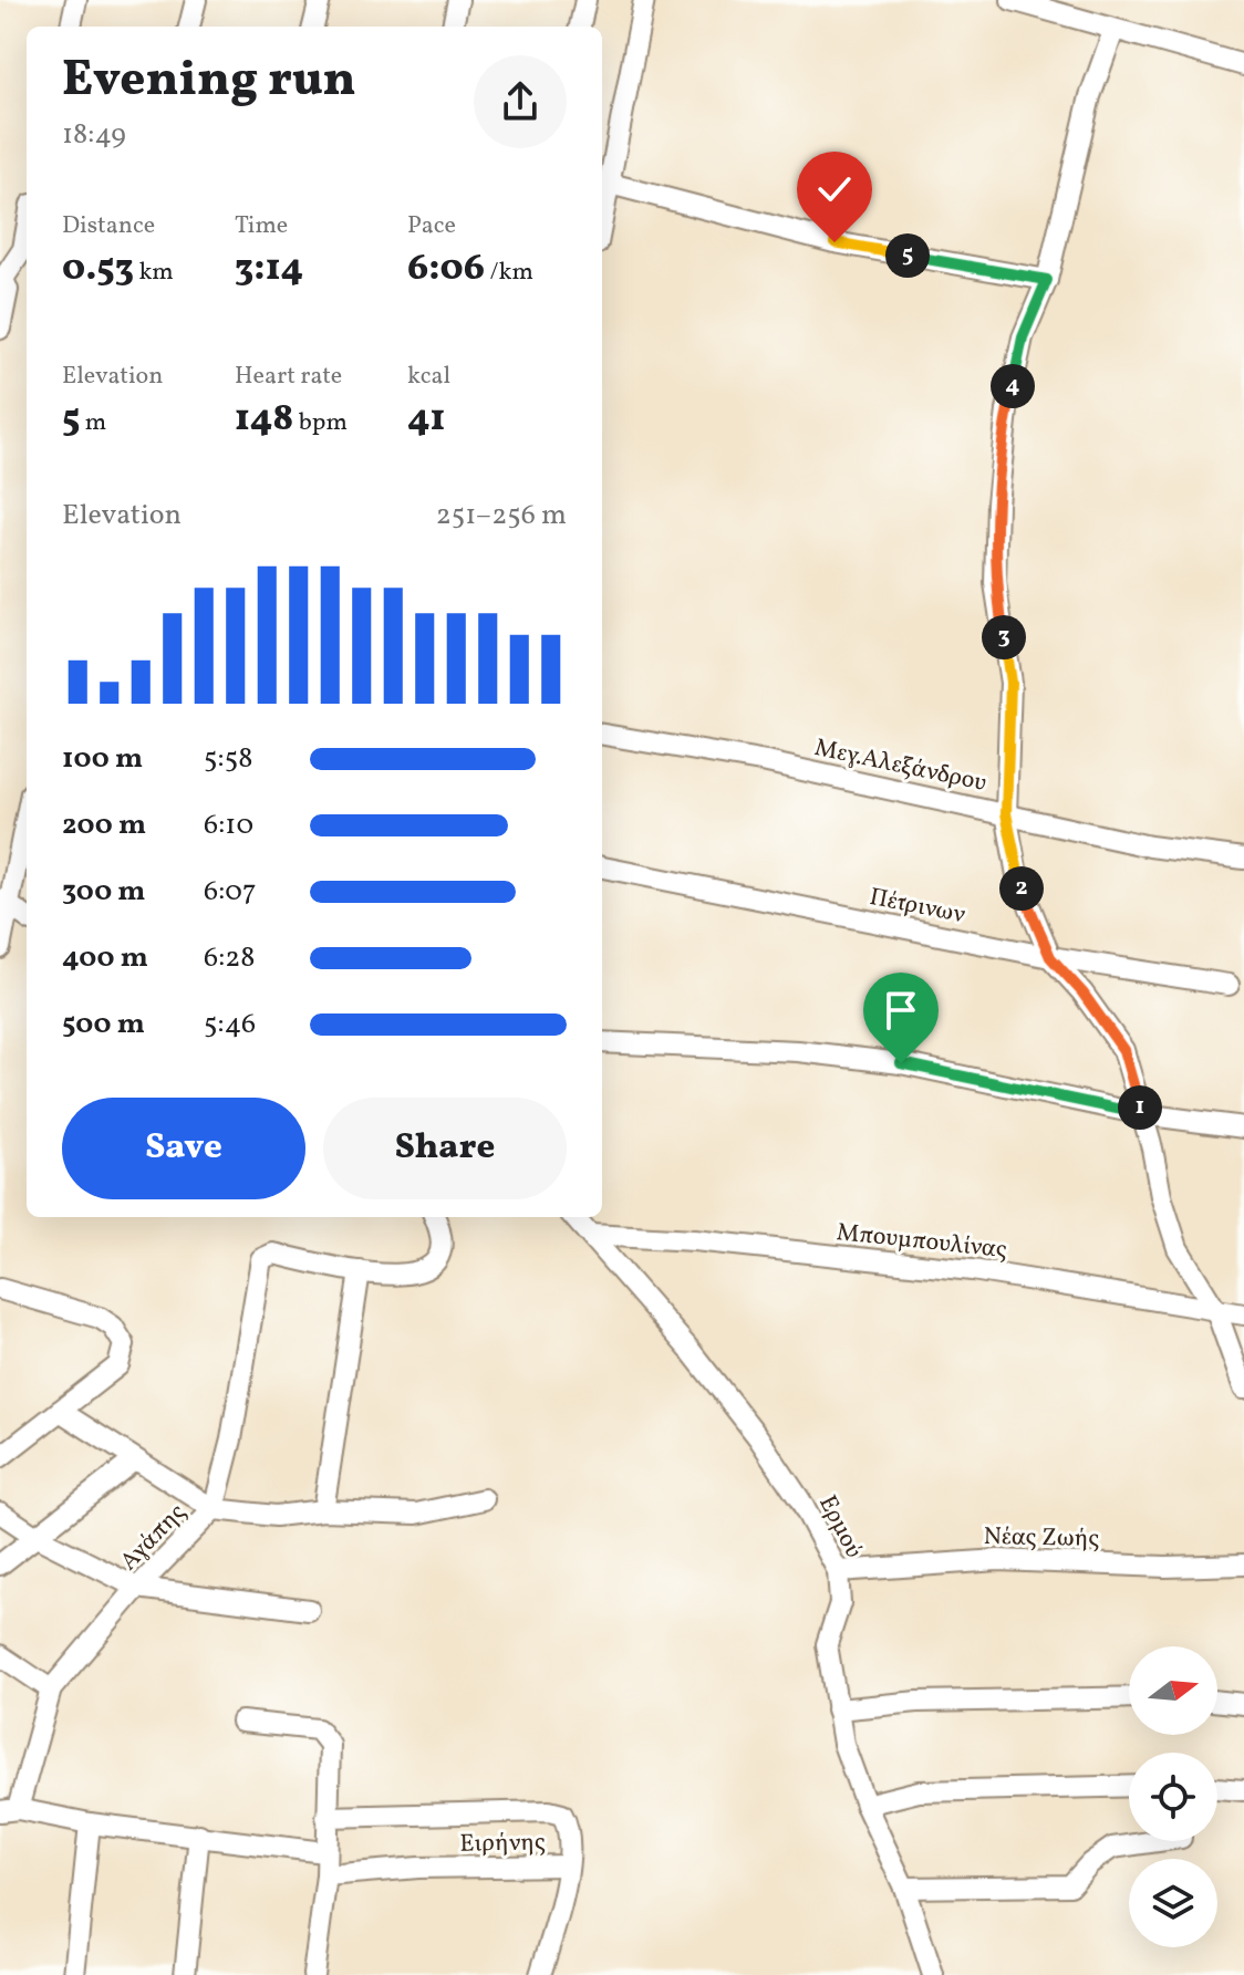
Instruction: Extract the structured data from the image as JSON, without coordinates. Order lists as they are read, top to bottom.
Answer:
{
  "streets": {
    "street": [
      "Μεγ.Αλεξάνδρου",
      "Πέτρινων",
      "Μπουμπουλίνας",
      "Ερμού",
      "Αγάπης",
      "Νέας Ζωής",
      "Ειρήνης"
    ]
  },
  "crossings": [
    ["Μπουμπουλίνας", "Ερμού"],
    ["Ερμού", "Νέας Ζωής"]
  ],
  "north": "right",
  "page": {
    "heading": ["Evening run", "18:49"],
    "stats": [
      ["Distance", "0.53 km"],
      ["Time", "3:14"],
      ["Pace", "6:06 /km"],
      ["Elevation", "5 m"],
      ["Heart rate", "148 bpm"],
      ["kcal", "41"]
    ],
    "pins": [
      "5",
      "4",
      "3",
      "2",
      "1"
    ],
    "chart": ["Elevation", "251–256 m"],
    "list": [
      {
        "name": "100 m",
        "note": "5:58"
      },
      {
        "name": "200 m",
        "note": "6:10"
      },
      {
        "name": "300 m",
        "note": "6:07"
      },
      {
        "name": "400 m",
        "note": "6:28"
      },
      {
        "name": "500 m",
        "note": "5:46"
      }
    ],
    "buttons": ["Save", "Share"]
  }
}
